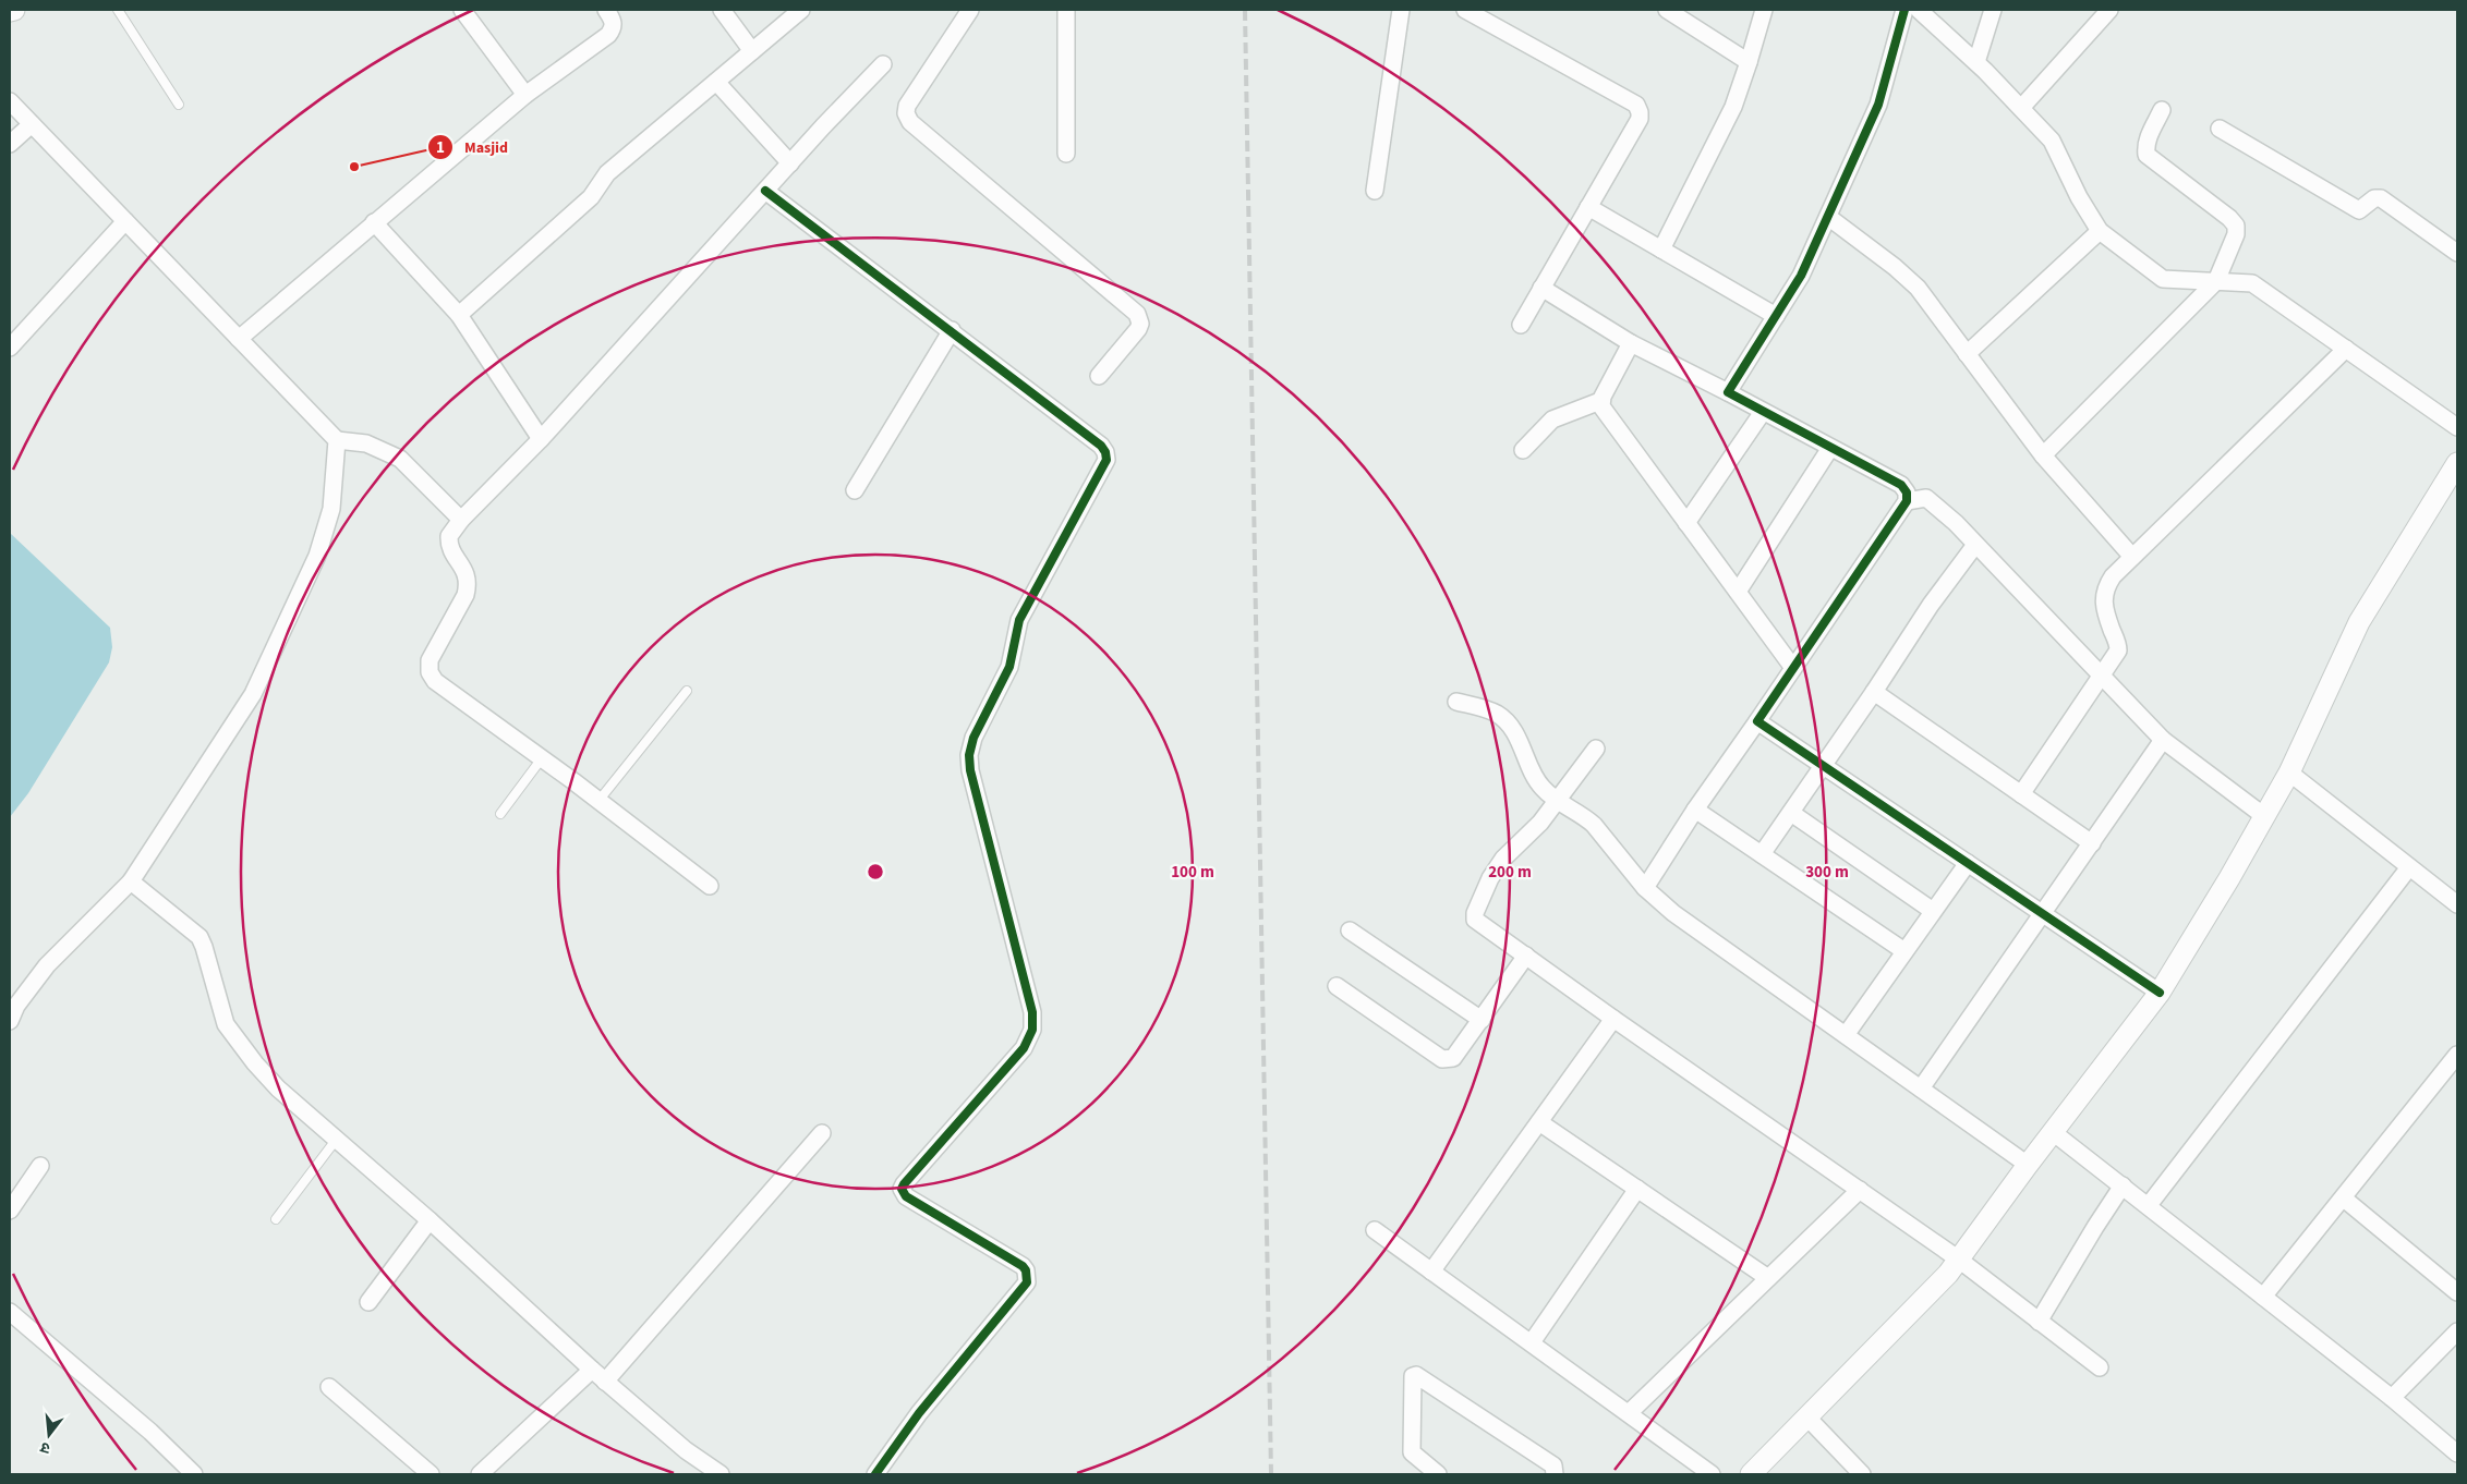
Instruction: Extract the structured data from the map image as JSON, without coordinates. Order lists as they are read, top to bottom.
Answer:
{
  "places": ["Masjid"],
  "north": "bottom",
  "rings": ["100 m", "200 m", "300 m"]
}
